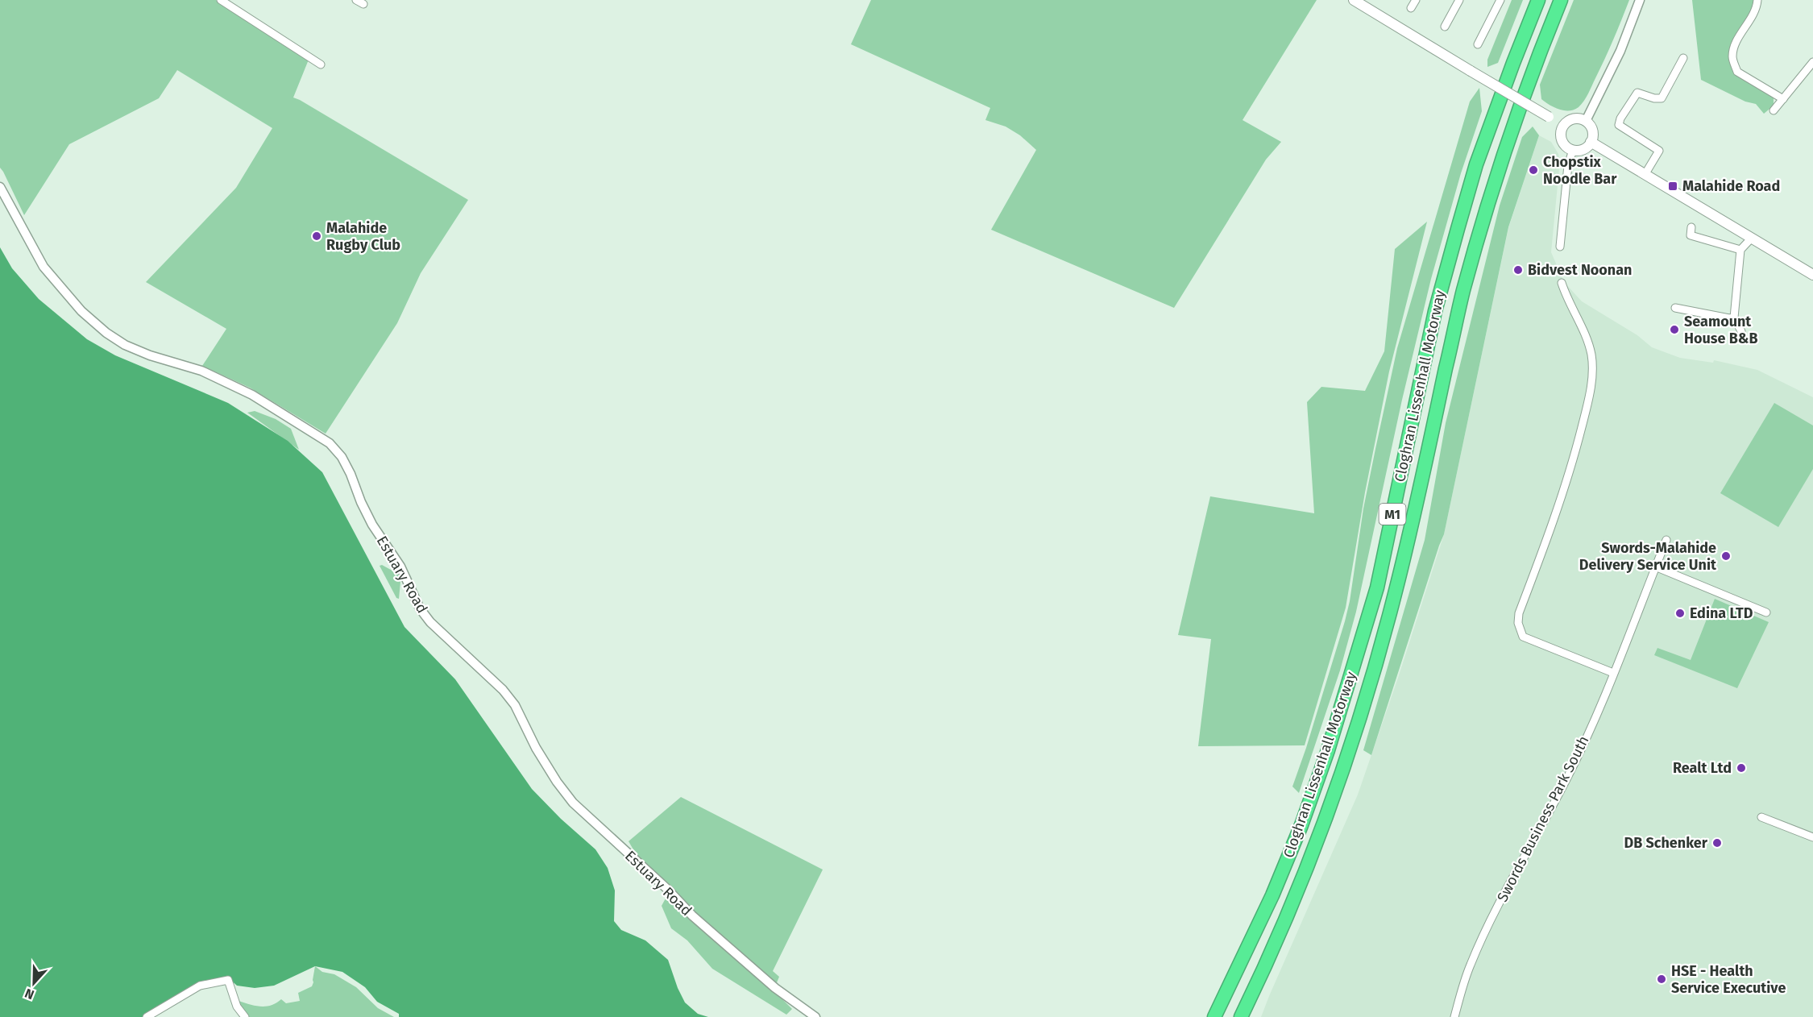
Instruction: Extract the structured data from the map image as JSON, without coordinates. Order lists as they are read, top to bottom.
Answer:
{
  "streets": {
    "highway": ["Cloghran Lissenhall Motorway", "M1"],
    "street": ["Estuary Road", "Swords Business Park South"]
  },
  "places": {
    "other": [
      "Chopstix Noodle Bar",
      "Malahide Rugby Club",
      "Bidvest Noonan",
      "Seamount House B&B",
      "Swords-Malahide Delivery Service Unit",
      "Edina LTD",
      "Realt Ltd",
      "DB Schenker",
      "HSE - Health Service Executive"
    ],
    "transit": ["Malahide Road"]
  },
  "north": "bottom"
}
